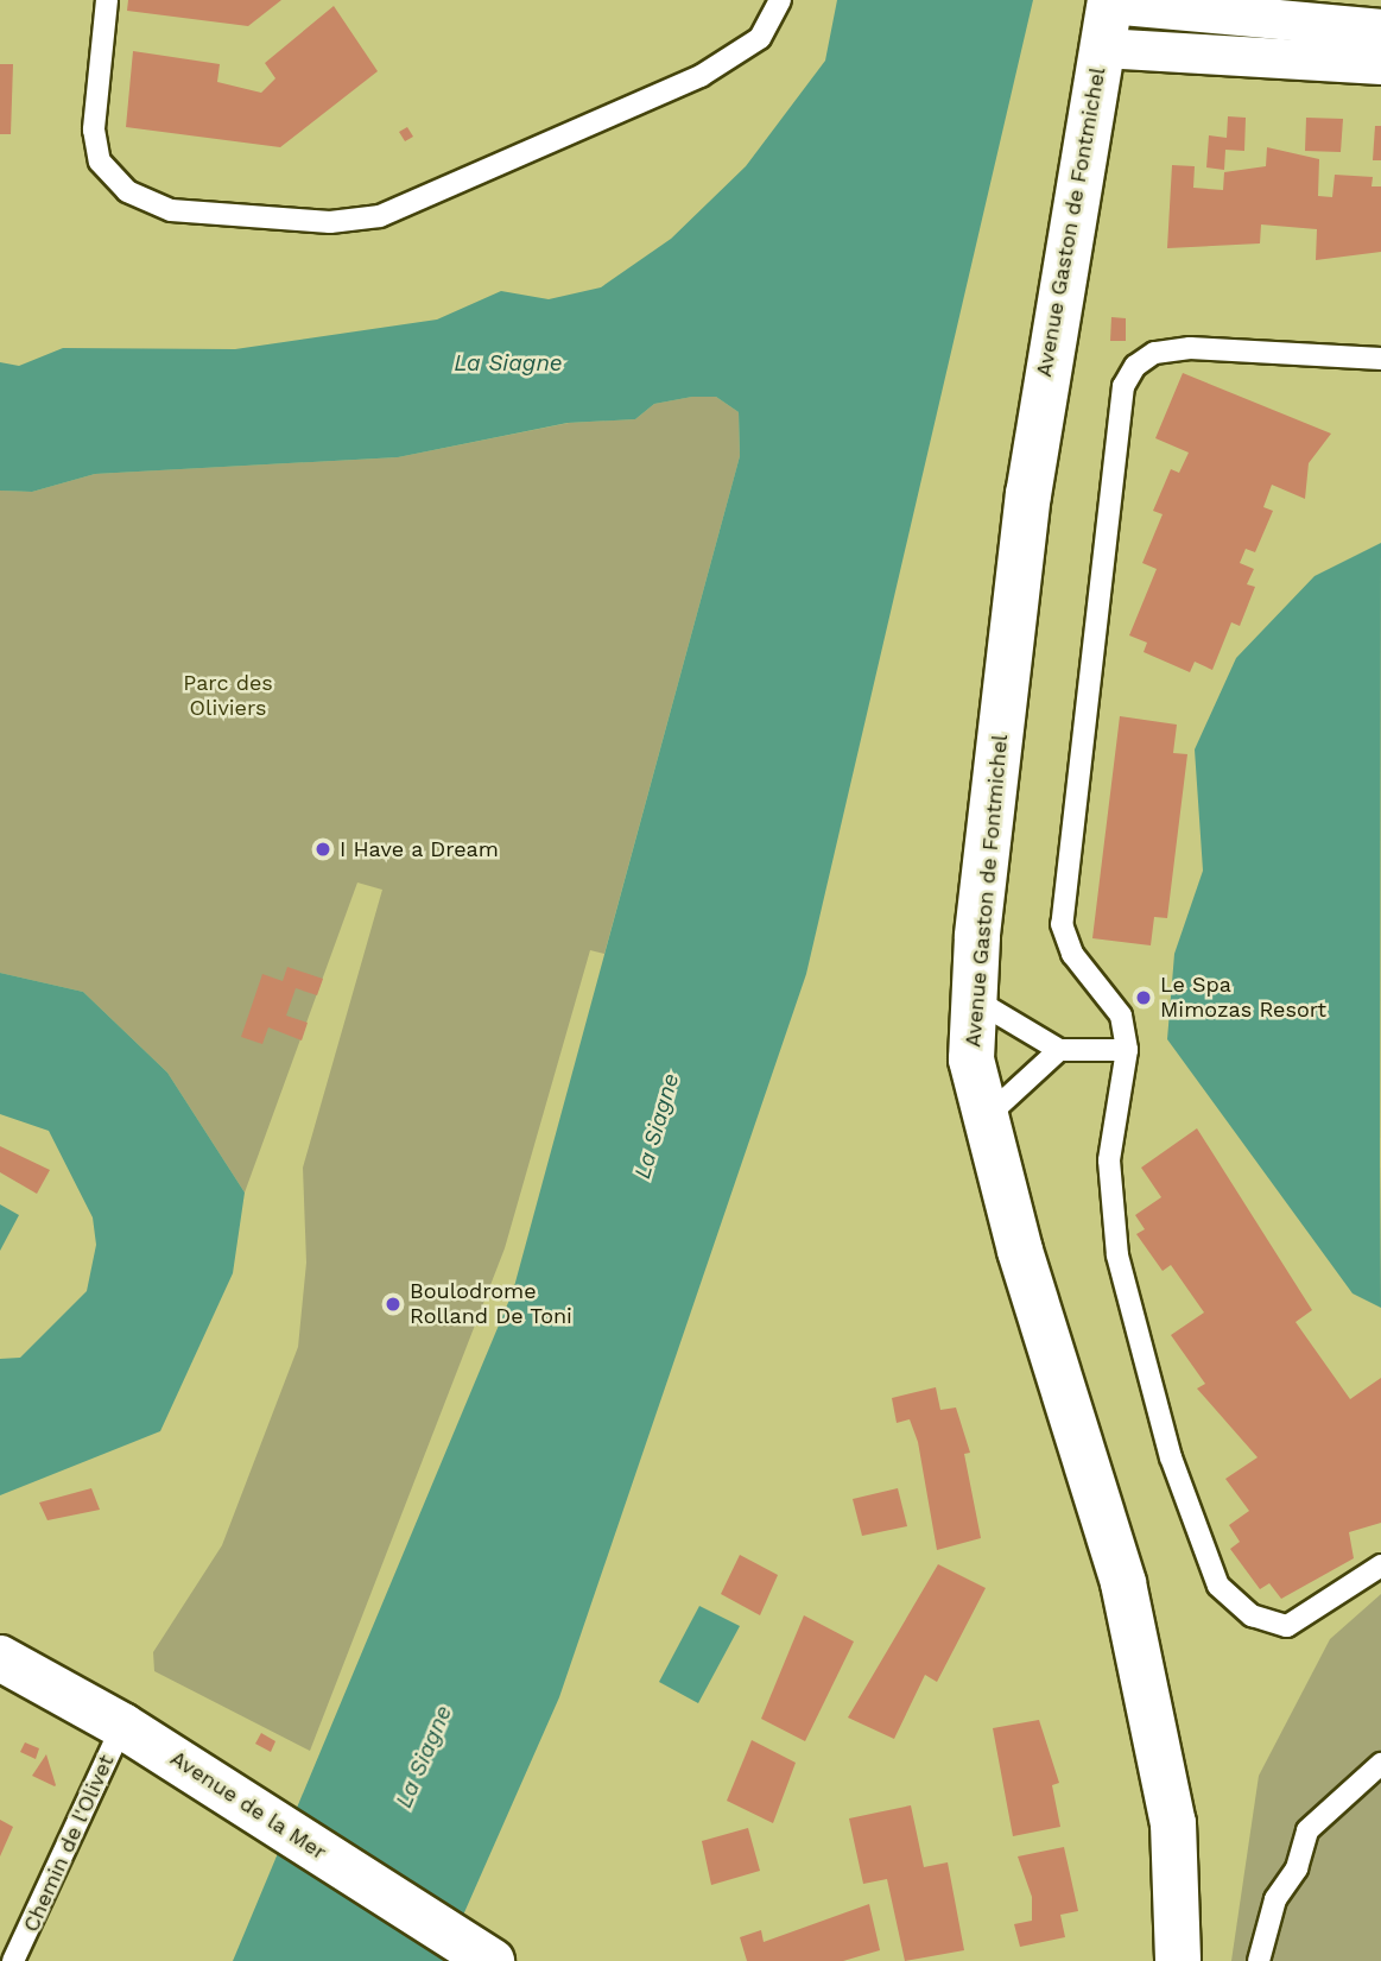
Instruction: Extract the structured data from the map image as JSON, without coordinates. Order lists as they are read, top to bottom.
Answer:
{
  "streets": {
    "main road": ["Avenue Gaston de Fontmichel", "Avenue de la Mer"],
    "lane": ["Chemin de l'Olivet"]
  },
  "crossings": [
    ["Avenue de la Mer", "Chemin de l'Olivet"]
  ],
  "water": ["La Siagne"],
  "parks": ["Parc des Oliviers"],
  "places": ["I Have a Dream", "Le Spa Mimozas Resort", "Boulodrome Rolland De Toni"]
}
